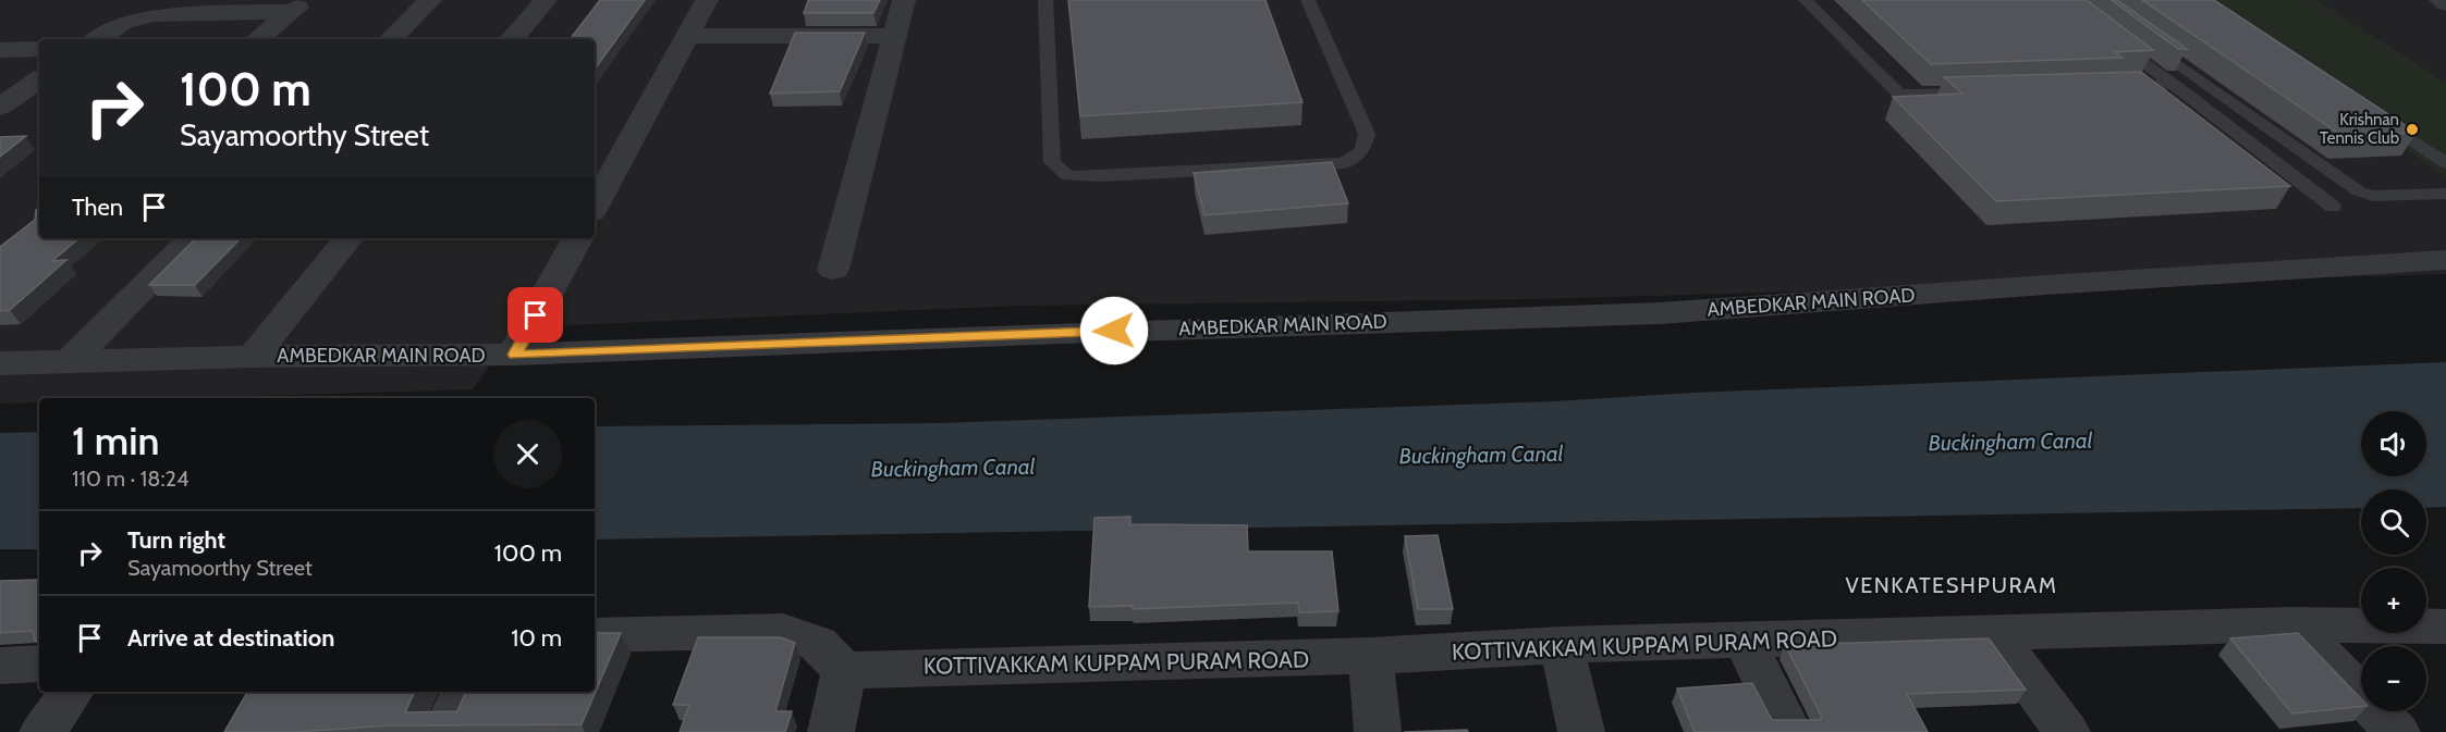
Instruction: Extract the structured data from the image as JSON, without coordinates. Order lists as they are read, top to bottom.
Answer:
{
  "streets": {
    "street": ["AMBEDKAR MAIN ROAD", "KOTTIVAKKAM KUPPAM PURAM ROAD"]
  },
  "districts": ["VENKATESHPURAM"],
  "water": ["Buckingham Canal"],
  "places": ["Krishnan Tennis Club"],
  "page": {
    "turn": ["100 m", "Sayamoorthy Street"],
    "then": "Then",
    "heading": ["1 min", "110 m · 18:24"],
    "map_buttons": ["+", "−"],
    "list": [
      {
        "name": "Turn right",
        "note": "Sayamoorthy Street",
        "value": "100 m"
      },
      {
        "name": "Arrive at destination",
        "value": "10 m"
      }
    ]
  }
}
